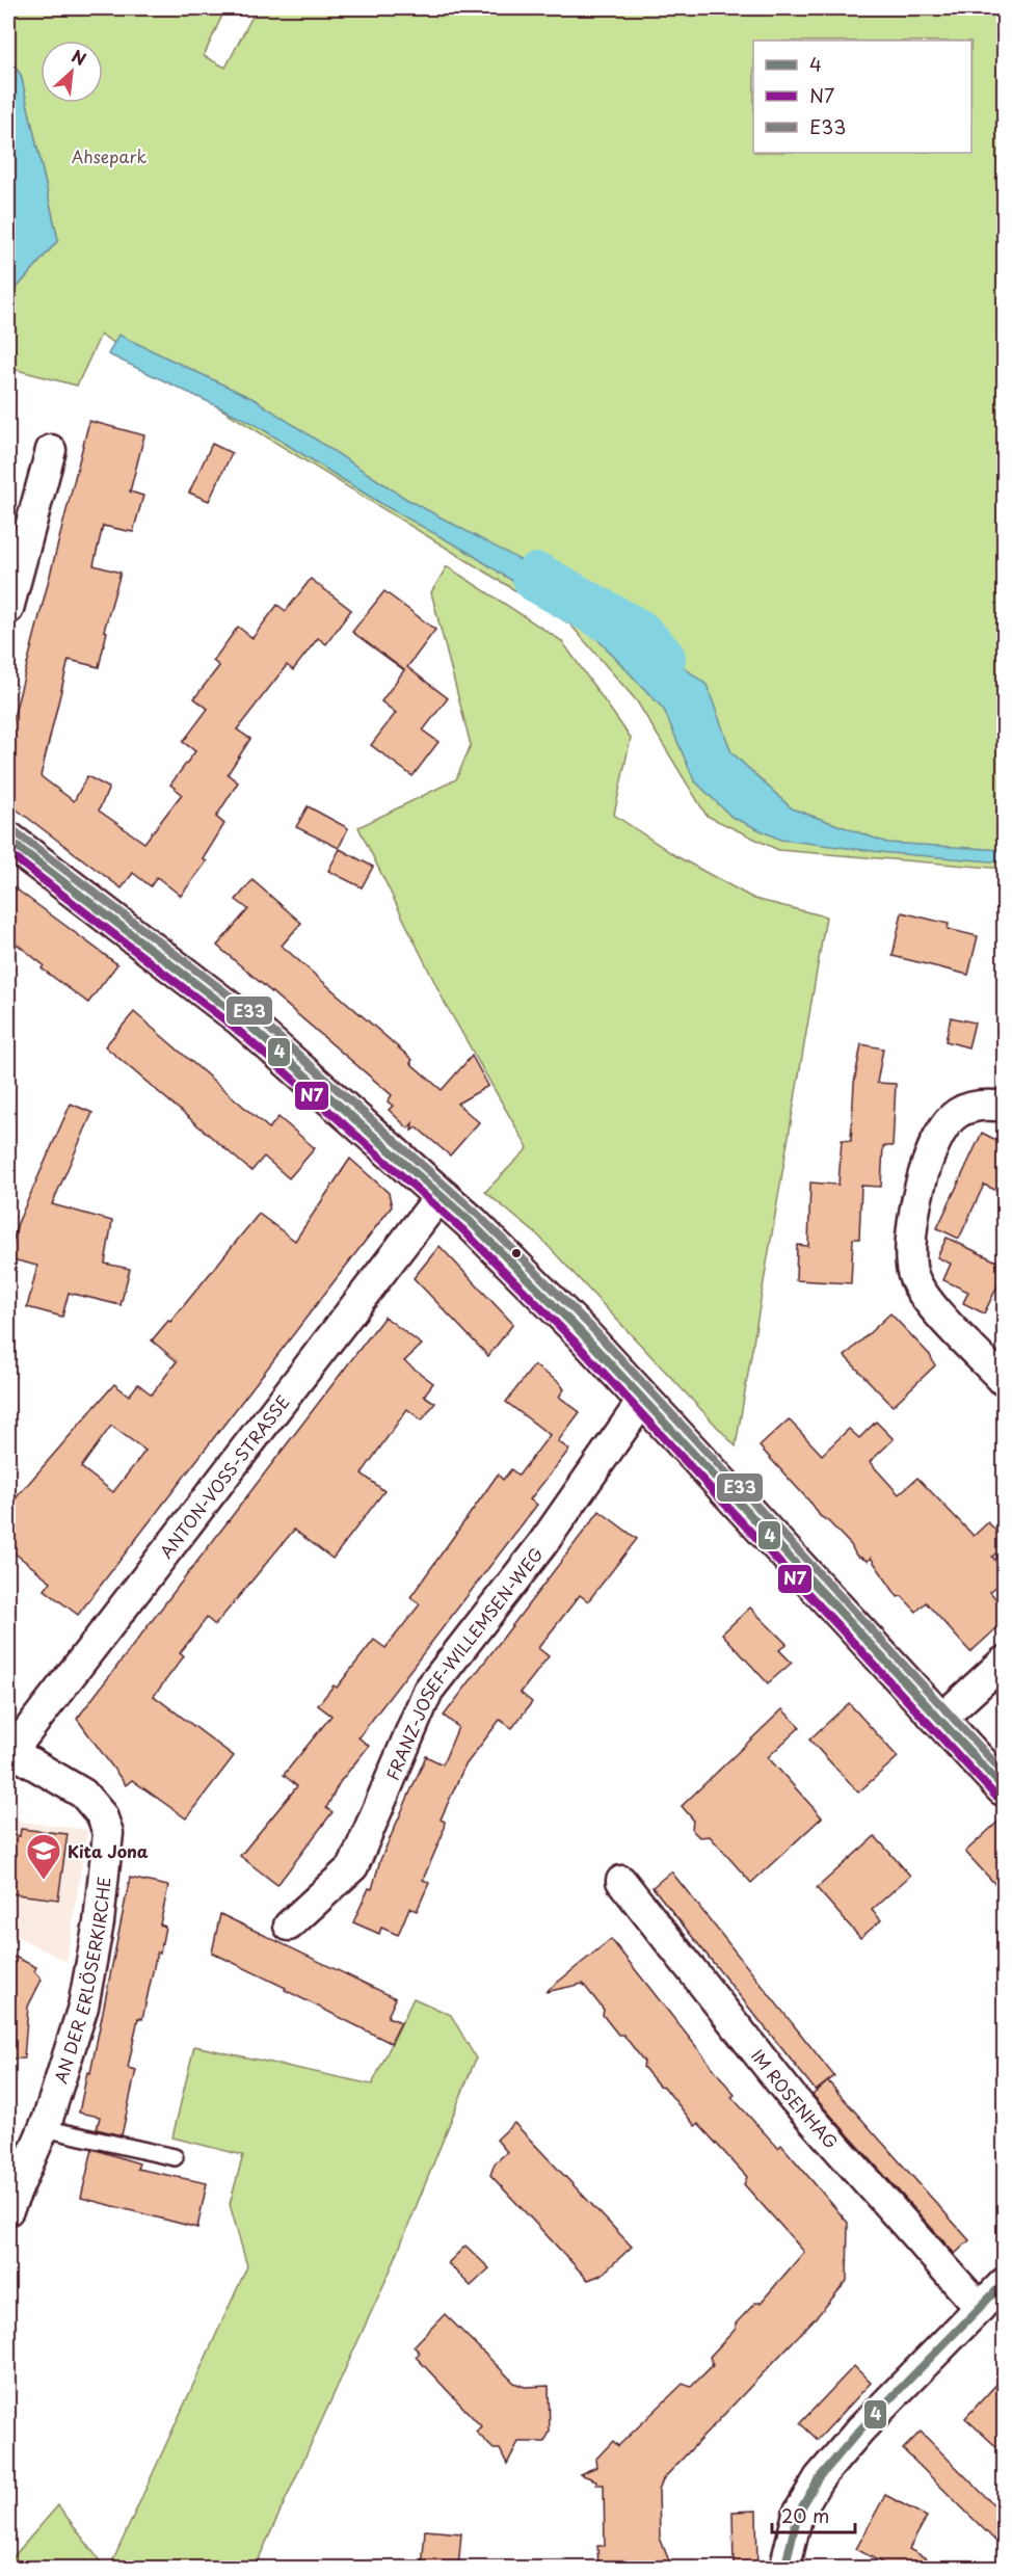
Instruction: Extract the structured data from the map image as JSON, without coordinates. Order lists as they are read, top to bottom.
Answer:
{
  "streets": {
    "street": [
      "ANTON-VOSS-STRASSE",
      "FRANZ-JOSEF-WILLEMSEN-WEG",
      "AN DER ERLÖSERKIRCHE",
      "IM ROSENHAG"
    ]
  },
  "crossings": [
    ["ANTON-VOSS-STRASSE", "AN DER ERLÖSERKIRCHE"]
  ],
  "parks": ["Ahsepark"],
  "places": {
    "school or university": ["Kita Jona"]
  },
  "lines": ["transit line E33", "transit line 4", "transit line N7"],
  "legend": ["4", "N7", "E33"],
  "scale_bar": "20 m",
  "north": "top right"
}
